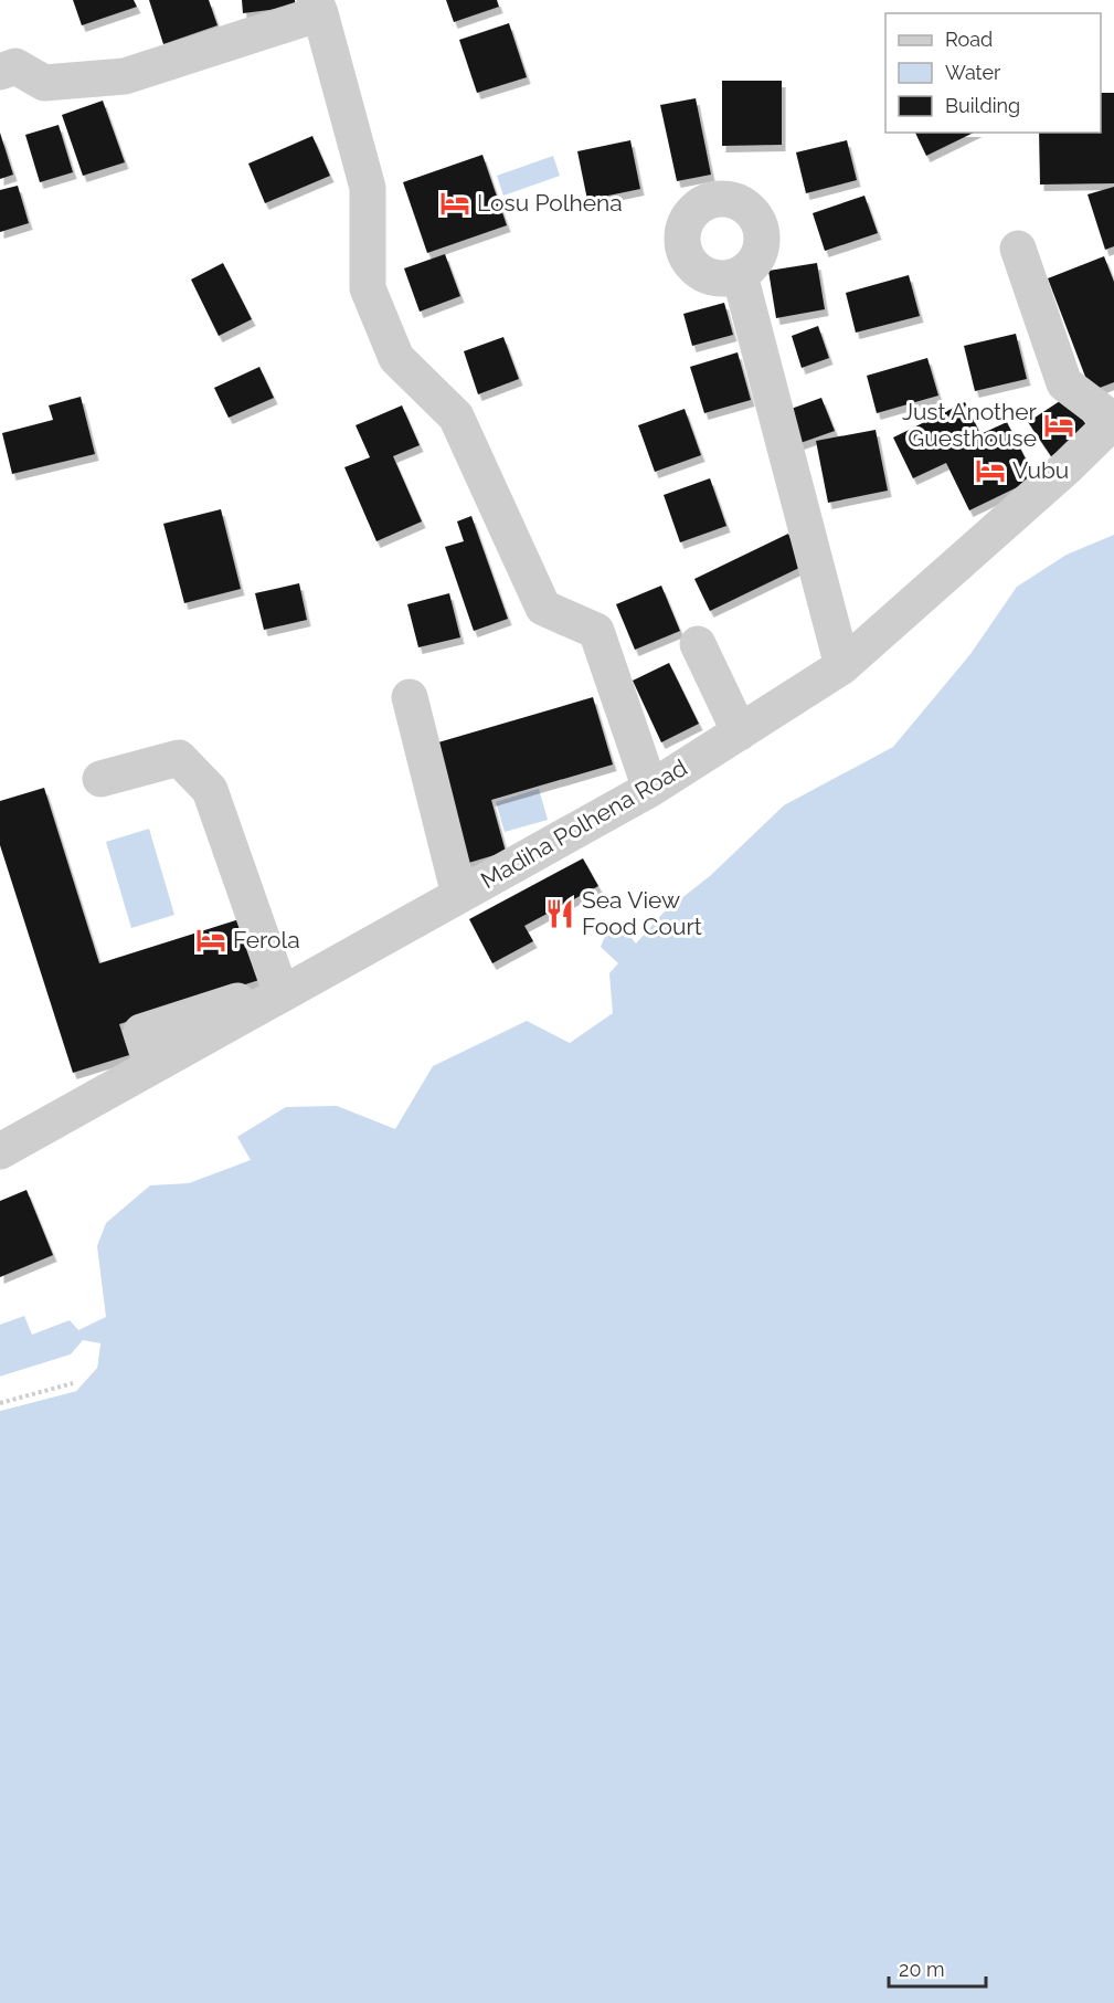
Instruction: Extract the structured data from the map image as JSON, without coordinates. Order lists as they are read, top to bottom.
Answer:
{
  "streets": {
    "street": ["Madiha Polhena Road"]
  },
  "places": {
    "hotel": [
      "Losu Polhena",
      "Just Another Guesthouse",
      "Vubu",
      "Ferola"
    ],
    "restaurant": ["Sea View Food Court"]
  },
  "legend": ["Road", "Water", "Building"],
  "scale_bar": "20 m"
}
